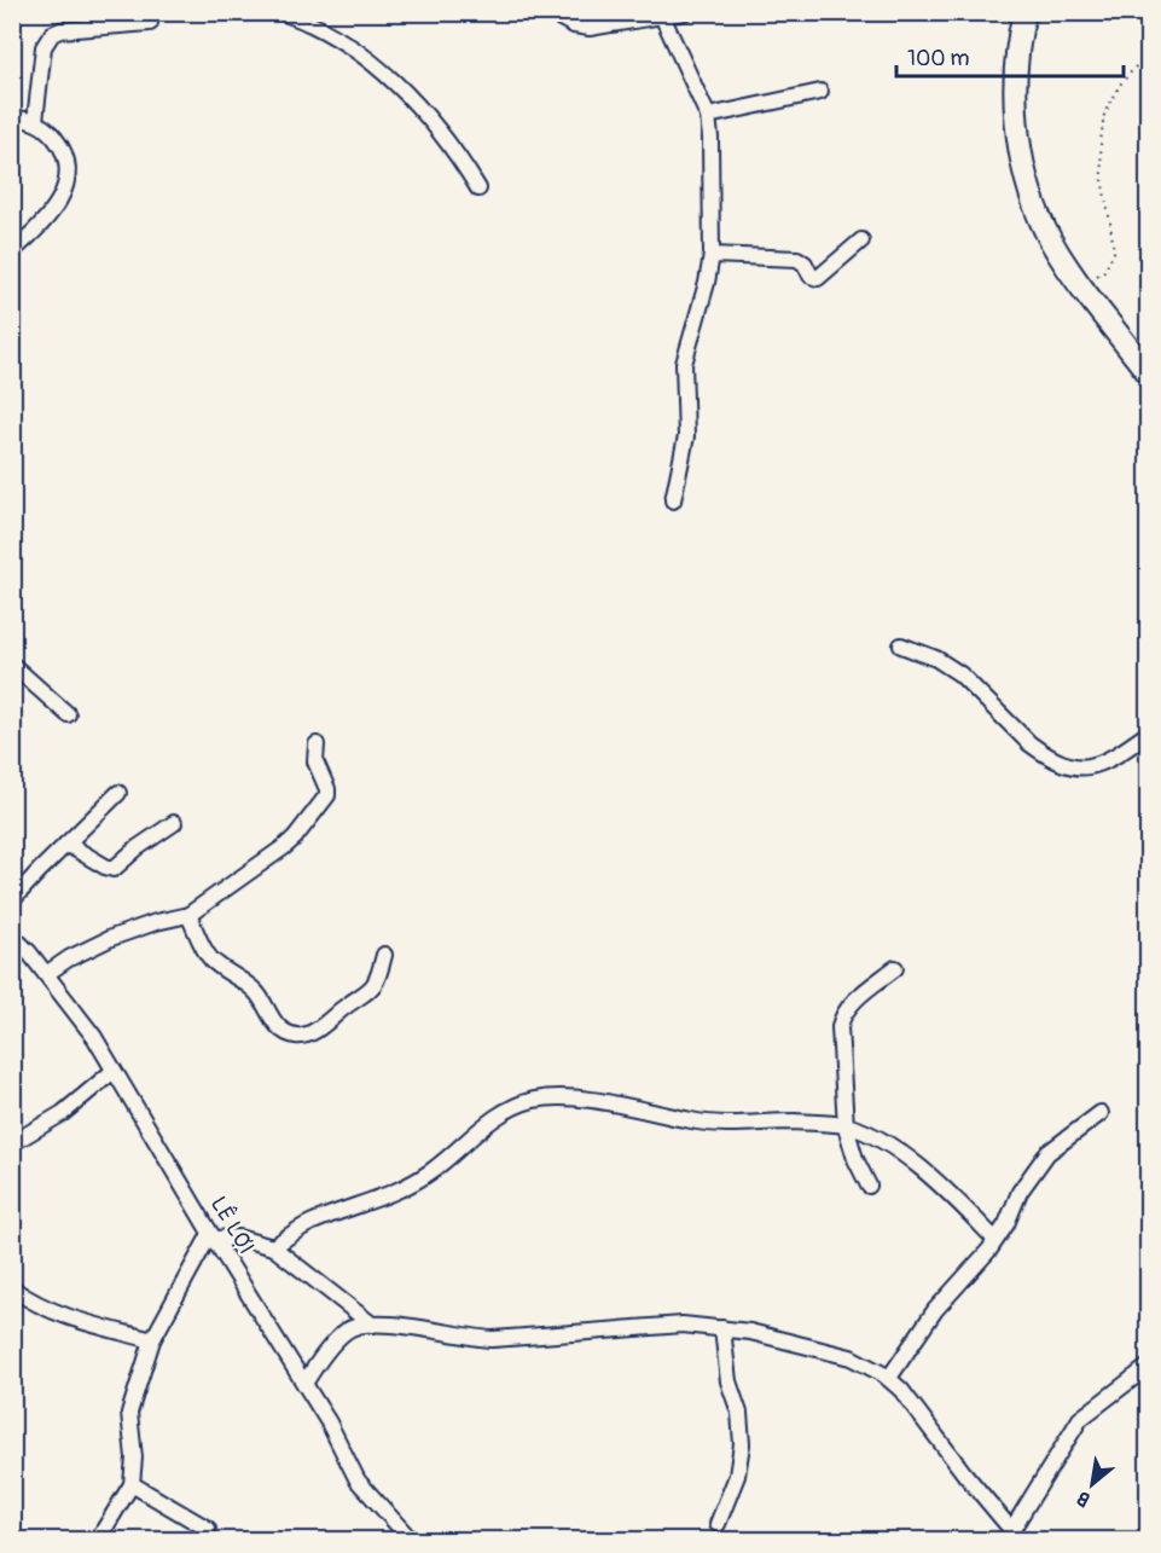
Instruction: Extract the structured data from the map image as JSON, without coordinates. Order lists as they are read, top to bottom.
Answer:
{
  "streets": {
    "street": ["LÊ LỢI"]
  },
  "scale_bar": "100 m",
  "north": "bottom left"
}
